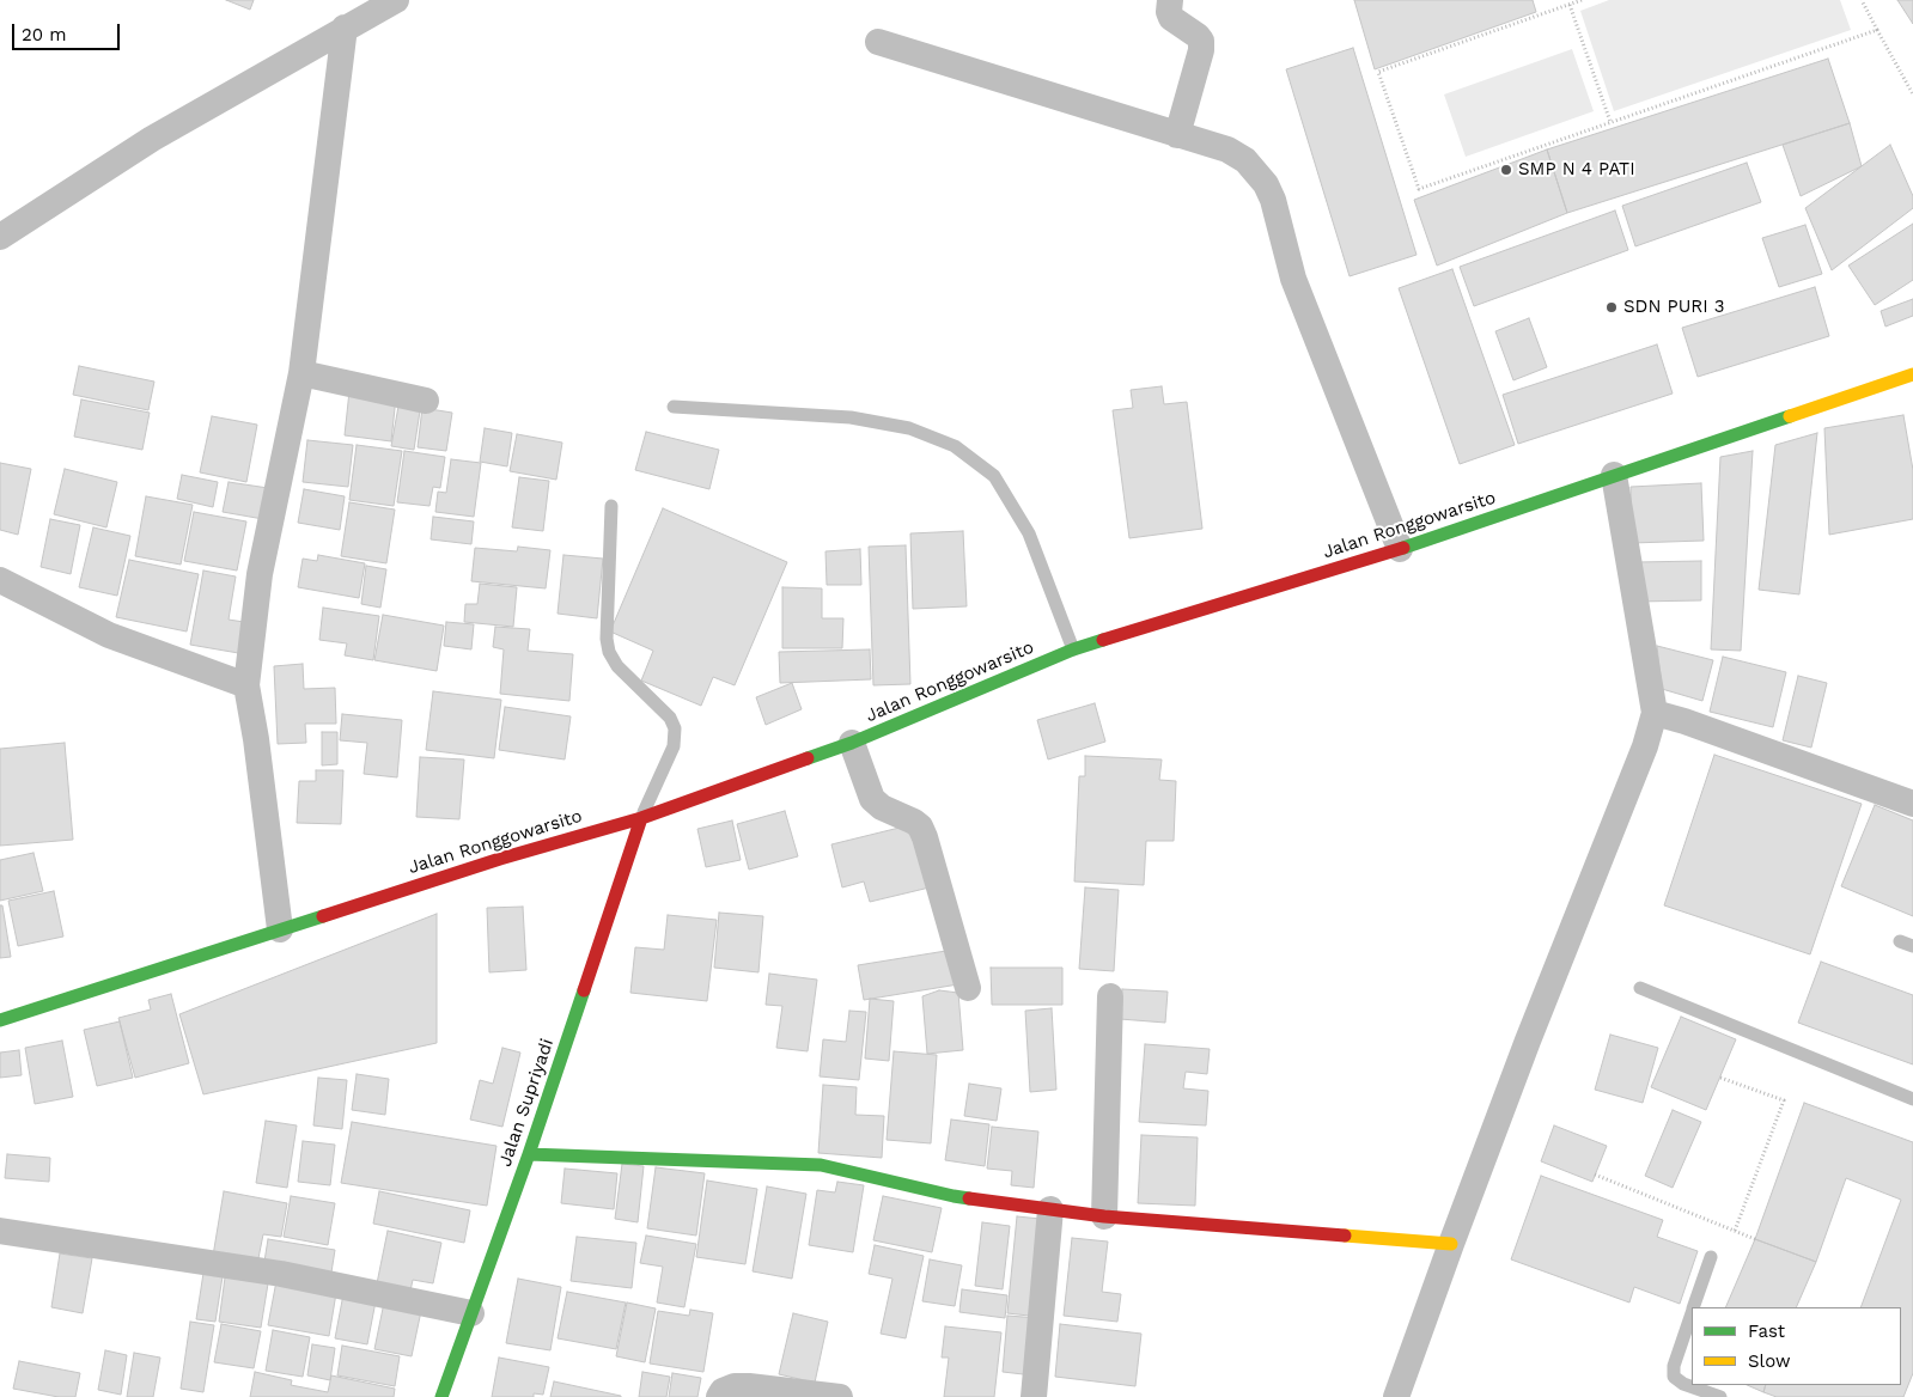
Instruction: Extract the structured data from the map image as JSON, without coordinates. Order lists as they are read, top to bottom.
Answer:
{
  "streets": {
    "main road": ["Jalan Ronggowarsito", "Jalan Supriyadi"]
  },
  "crossings": [
    ["Jalan Ronggowarsito", "Jalan Supriyadi"]
  ],
  "places": ["SMP N 4 PATI", "SDN PURI 3"],
  "legend": ["Fast", "Slow"],
  "scale_bar": "20 m"
}
